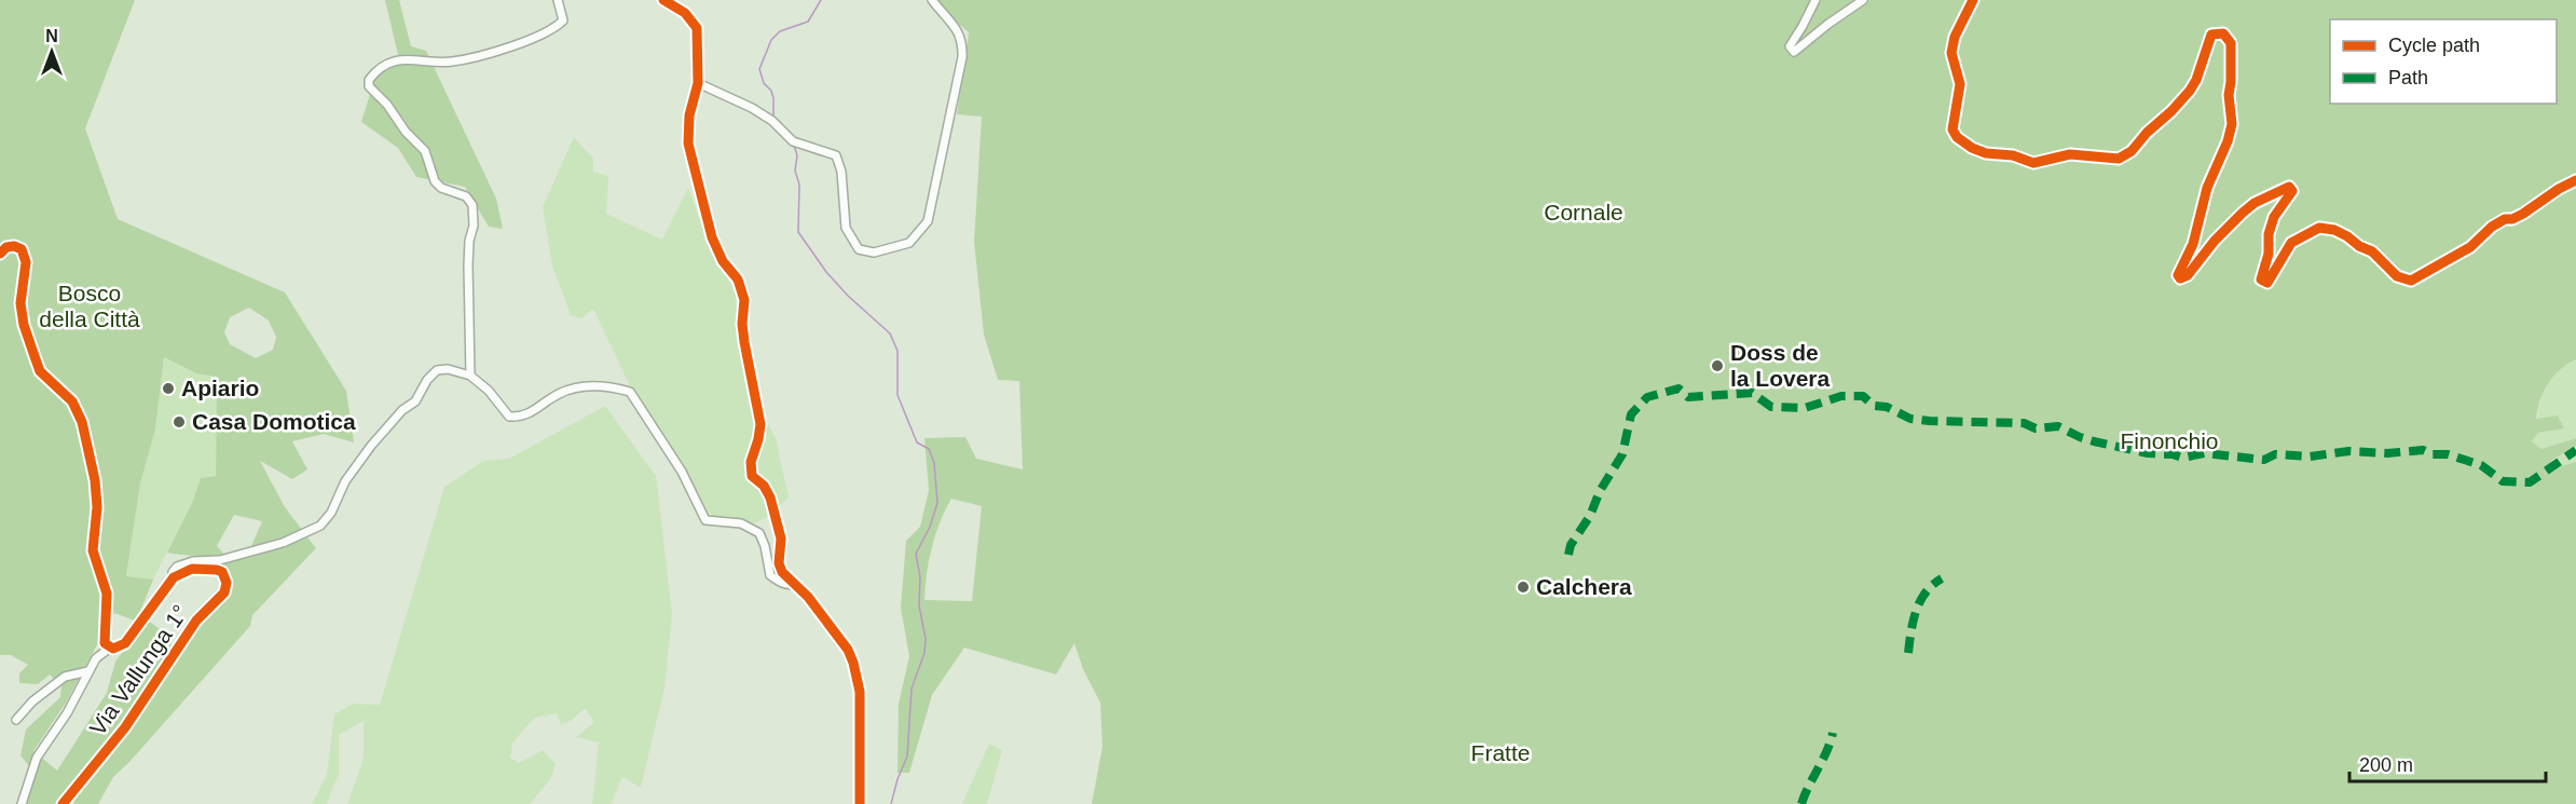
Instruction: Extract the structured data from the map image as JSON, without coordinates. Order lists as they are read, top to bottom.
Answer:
{
  "streets": {
    "street": ["Via Vallunga 1°"]
  },
  "parks": [
    "Cornale",
    "Bosco della Città",
    "Finonchio",
    "Fratte"
  ],
  "places": [
    "Doss de la Lovera",
    "Apiario",
    "Casa Domotica",
    "Calchera"
  ],
  "legend": ["Cycle path", "Path"],
  "scale_bar": "200 m",
  "north": "top"
}
